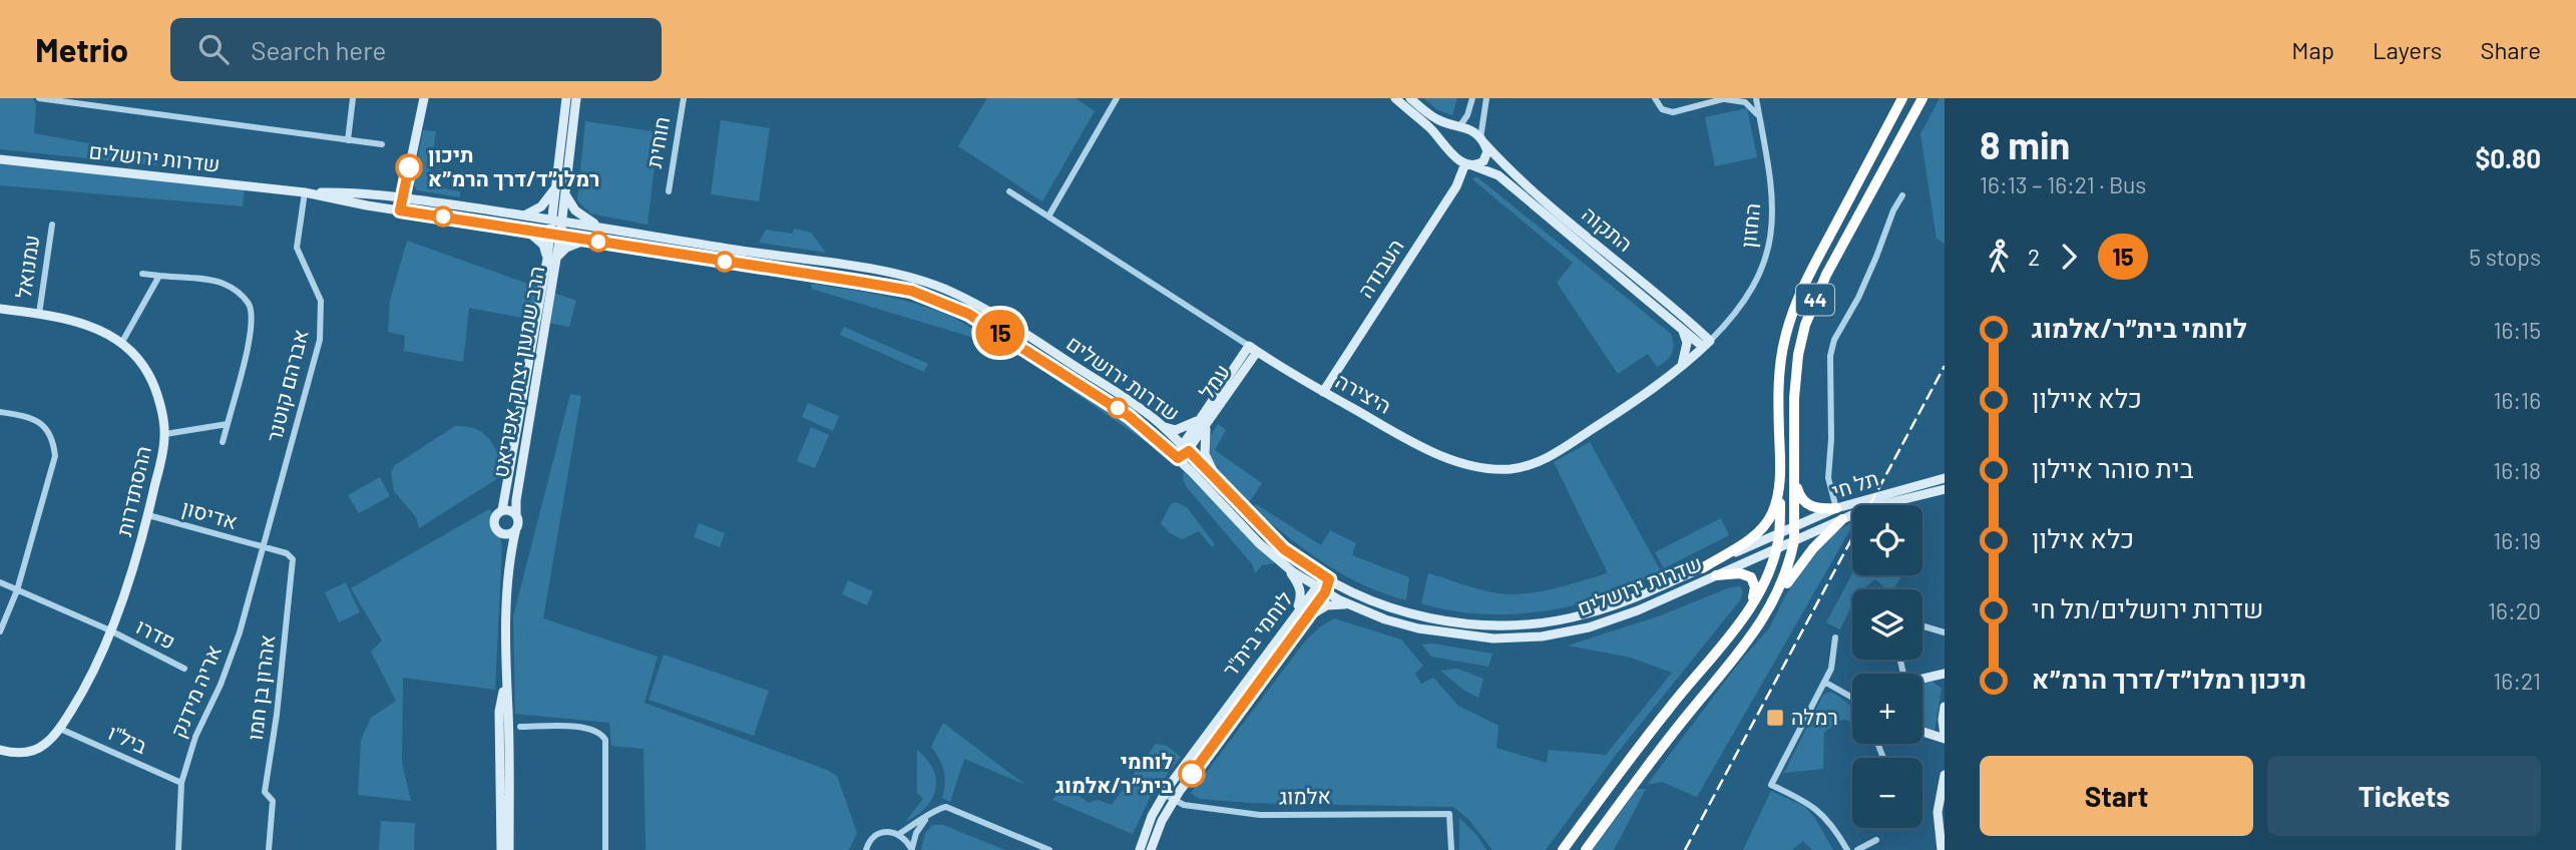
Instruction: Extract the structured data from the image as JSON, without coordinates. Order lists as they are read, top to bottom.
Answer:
{
  "streets": {
    "highway": ["44"],
    "street": [
      "חוחית",
      "שדרות ירושלים",
      "החזון",
      "התקוה",
      "עמנואל",
      "העבודה",
      "הרב שמעון יצחק אפריאט",
      "עמל",
      "אברהם קוטנר",
      "היצירה",
      "תל חי",
      "ההסתדרות",
      "אדיסון",
      "פדרו",
      "לוחמי בית\"ר",
      "אהרון בן חמו",
      "אריה מידנק",
      "ביל\"ו",
      "אלמוג"
    ]
  },
  "crossings": [
    ["שדרות ירושלים", "44"],
    ["שדרות ירושלים", "הרב שמעון יצחק אפריאט"],
    ["שדרות ירושלים", "עמל"],
    ["שדרות ירושלים", "אברהם קוטנר"],
    ["שדרות ירושלים", "תל חי"],
    ["שדרות ירושלים", "לוחמי בית\"ר"],
    ["החזון", "התקוה"],
    ["החזון", "היצירה"],
    ["התקוה", "העבודה"],
    ["התקוה", "היצירה"],
    ["עמנואל", "ההסתדרות"],
    ["העבודה", "היצירה"],
    ["44", "תל חי"],
    ["עמל", "היצירה"],
    ["אברהם קוטנר", "אדיסון"],
    ["אברהם קוטנר", "אהרון בן חמו"],
    ["אברהם קוטנר", "אריה מידנק"],
    ["ההסתדרות", "אדיסון"],
    ["ההסתדרות", "פדרו"],
    ["ההסתדרות", "ביל\"ו"],
    ["אדיסון", "אהרון בן חמו"],
    ["אדיסון", "אריה מידנק"],
    ["לוחמי בית\"ר", "אלמוג"],
    ["אהרון בן חמו", "אריה מידנק"],
    ["אריה מידנק", "ביל\"ו"]
  ],
  "places": {
    "other": ["תיכון רמלו״ד/דרך הרמ״א", "לוחמי בית״ר/אלמוג"],
    "transit": ["רמלה"]
  },
  "lines": ["bus line 15"],
  "page": {
    "header": "Metrio",
    "search": "Search here",
    "nav": ["Map", "Layers", "Share"],
    "on_map": "15",
    "heading": ["8 min", "16:13 – 16:21 · Bus", "$0.80"],
    "legs": ["2", "15", "5 stops"],
    "list": [
      {
        "name": "לוחמי בית״ר/אלמוג",
        "value": "16:15"
      },
      {
        "name": "כלא איילון",
        "value": "16:16"
      },
      {
        "name": "בית סוהר איילון",
        "value": "16:18"
      },
      {
        "name": "כלא אילון",
        "value": "16:19"
      },
      {
        "name": "שדרות ירושלים/תל חי",
        "value": "16:20"
      },
      {
        "name": "תיכון רמלו״ד/דרך הרמ״א",
        "value": "16:21"
      }
    ],
    "map_buttons": ["+", "−"],
    "buttons": ["Start", "Tickets"]
  }
}
